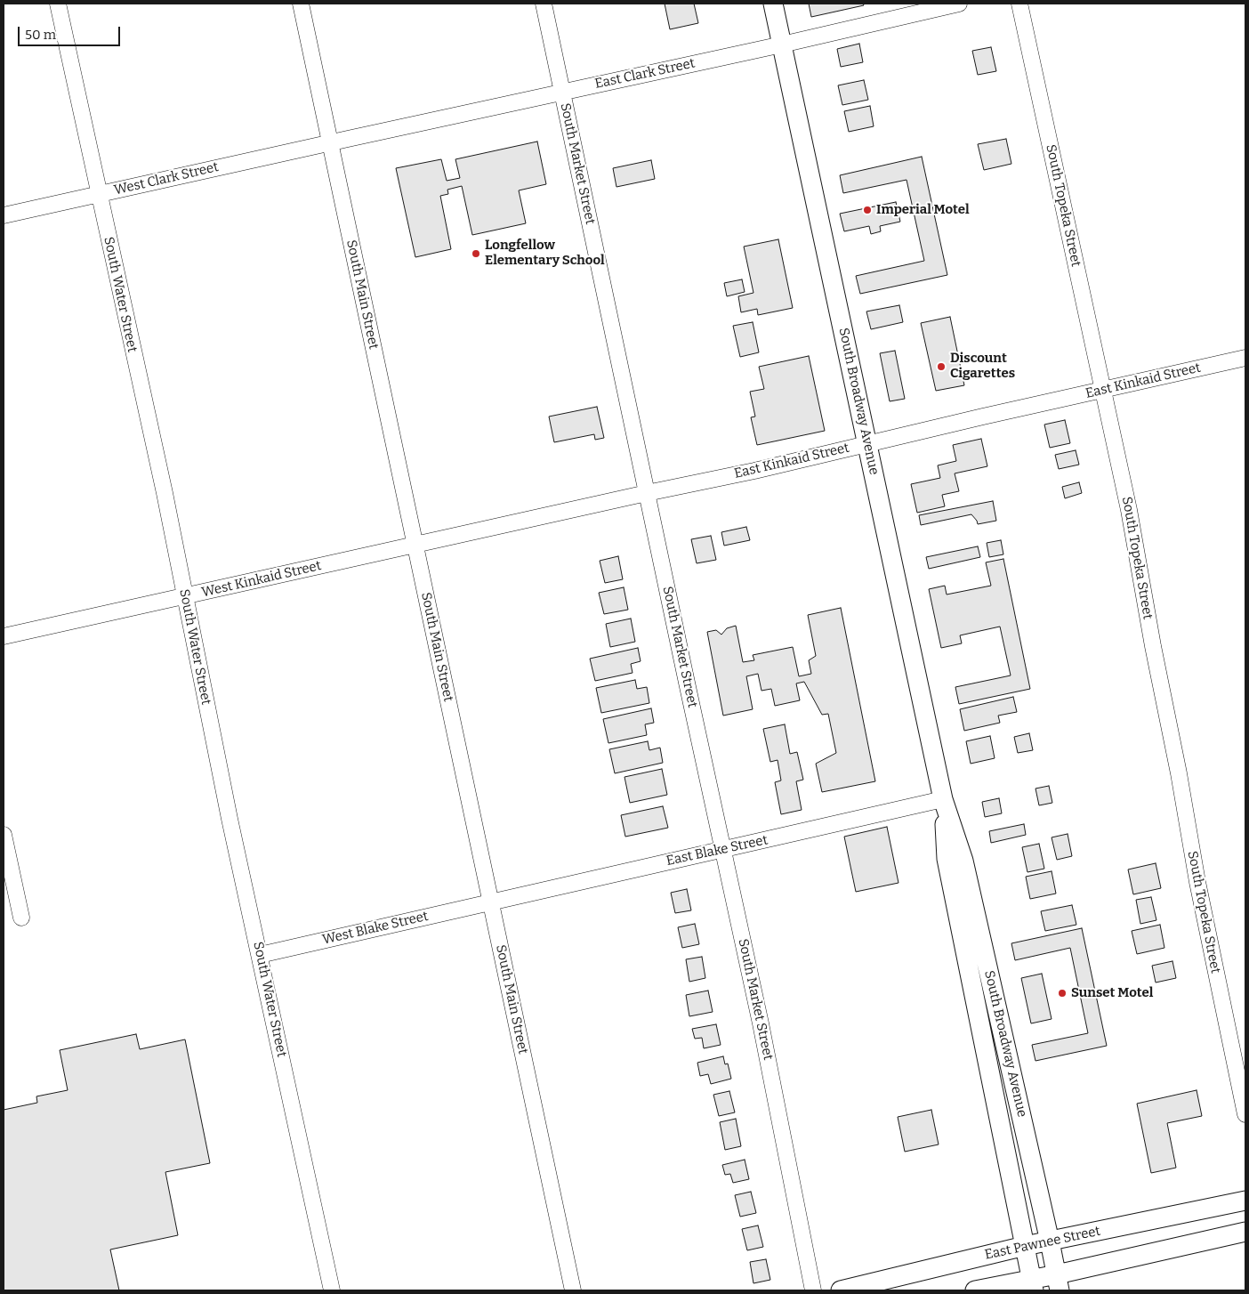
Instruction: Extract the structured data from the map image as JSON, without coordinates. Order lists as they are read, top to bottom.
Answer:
{
  "streets": {
    "main road": ["South Broadway Avenue", "East Pawnee Street"],
    "street": [
      "East Clark Street",
      "South Market Street",
      "West Clark Street",
      "South Topeka Street",
      "South Water Street",
      "South Main Street",
      "East Kinkaid Street",
      "West Kinkaid Street",
      "East Blake Street",
      "West Blake Street"
    ]
  },
  "crossings": [
    ["East Clark Street", "South Market Street"],
    ["East Clark Street", "West Clark Street"],
    ["East Clark Street", "South Main Street"],
    ["East Clark Street", "South Broadway Avenue"],
    ["South Market Street", "East Kinkaid Street"],
    ["South Market Street", "East Blake Street"],
    ["West Clark Street", "South Water Street"],
    ["West Clark Street", "South Main Street"],
    ["South Topeka Street", "East Kinkaid Street"],
    ["South Water Street", "West Kinkaid Street"],
    ["South Water Street", "West Blake Street"],
    ["South Main Street", "East Kinkaid Street"],
    ["South Main Street", "West Kinkaid Street"],
    ["South Main Street", "East Blake Street"],
    ["South Main Street", "West Blake Street"],
    ["East Kinkaid Street", "South Broadway Avenue"],
    ["East Kinkaid Street", "West Kinkaid Street"],
    ["South Broadway Avenue", "East Blake Street"],
    ["South Broadway Avenue", "East Pawnee Street"],
    ["East Blake Street", "West Blake Street"]
  ],
  "places": [
    "Imperial Motel",
    "Longfellow Elementary School",
    "Discount Cigarettes",
    "Sunset Motel"
  ],
  "scale_bar": "50 m"
}
